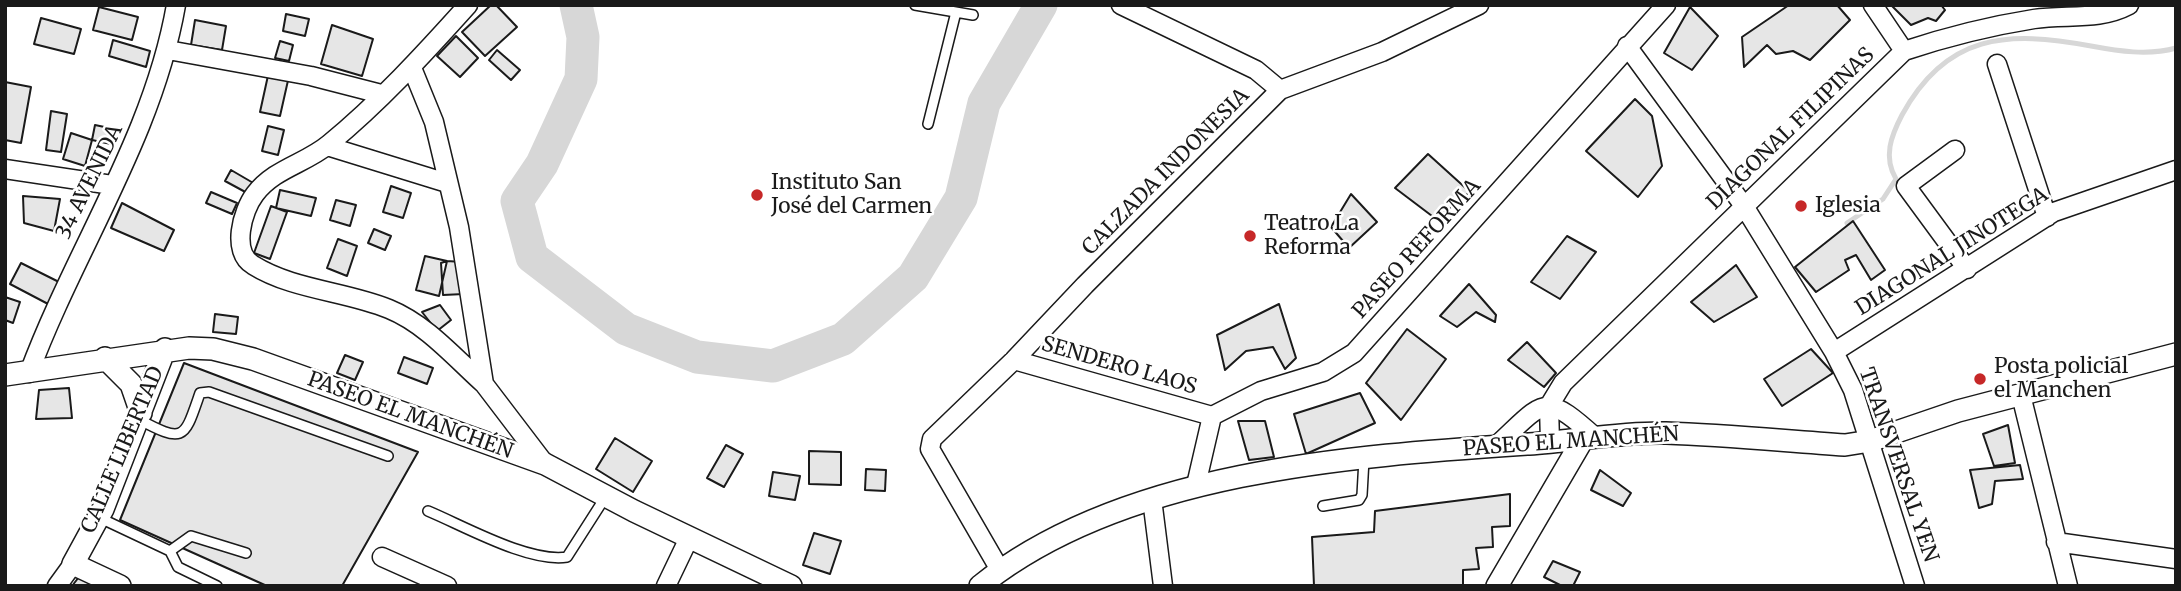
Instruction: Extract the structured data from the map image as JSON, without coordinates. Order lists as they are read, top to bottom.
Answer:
{
  "streets": {
    "street": [
      "DIAGONAL FILIPINAS",
      "CALZADA INDONESIA",
      "34 AVENIDA",
      "PASEO REFORMA",
      "DIAGONAL JINOTEGA",
      "SENDERO LAOS",
      "PASEO EL MANCHÉN",
      "CALLE LIBERTAD",
      "TRANSVERSAL YEN"
    ]
  },
  "crossings": [
    ["DIAGONAL FILIPINAS", "PASEO EL MANCHÉN"],
    ["DIAGONAL FILIPINAS", "TRANSVERSAL YEN"],
    ["CALZADA INDONESIA", "SENDERO LAOS"],
    ["CALZADA INDONESIA", "PASEO EL MANCHÉN"],
    ["34 AVENIDA", "PASEO EL MANCHÉN"],
    ["PASEO REFORMA", "SENDERO LAOS"],
    ["PASEO REFORMA", "TRANSVERSAL YEN"],
    ["DIAGONAL JINOTEGA", "TRANSVERSAL YEN"],
    ["PASEO EL MANCHÉN", "CALLE LIBERTAD"],
    ["PASEO EL MANCHÉN", "TRANSVERSAL YEN"]
  ],
  "places": [
    "Instituto San José del Carmen",
    "Iglesia",
    "Teatro La Reforma",
    "Posta policial el Manchen"
  ]
}
